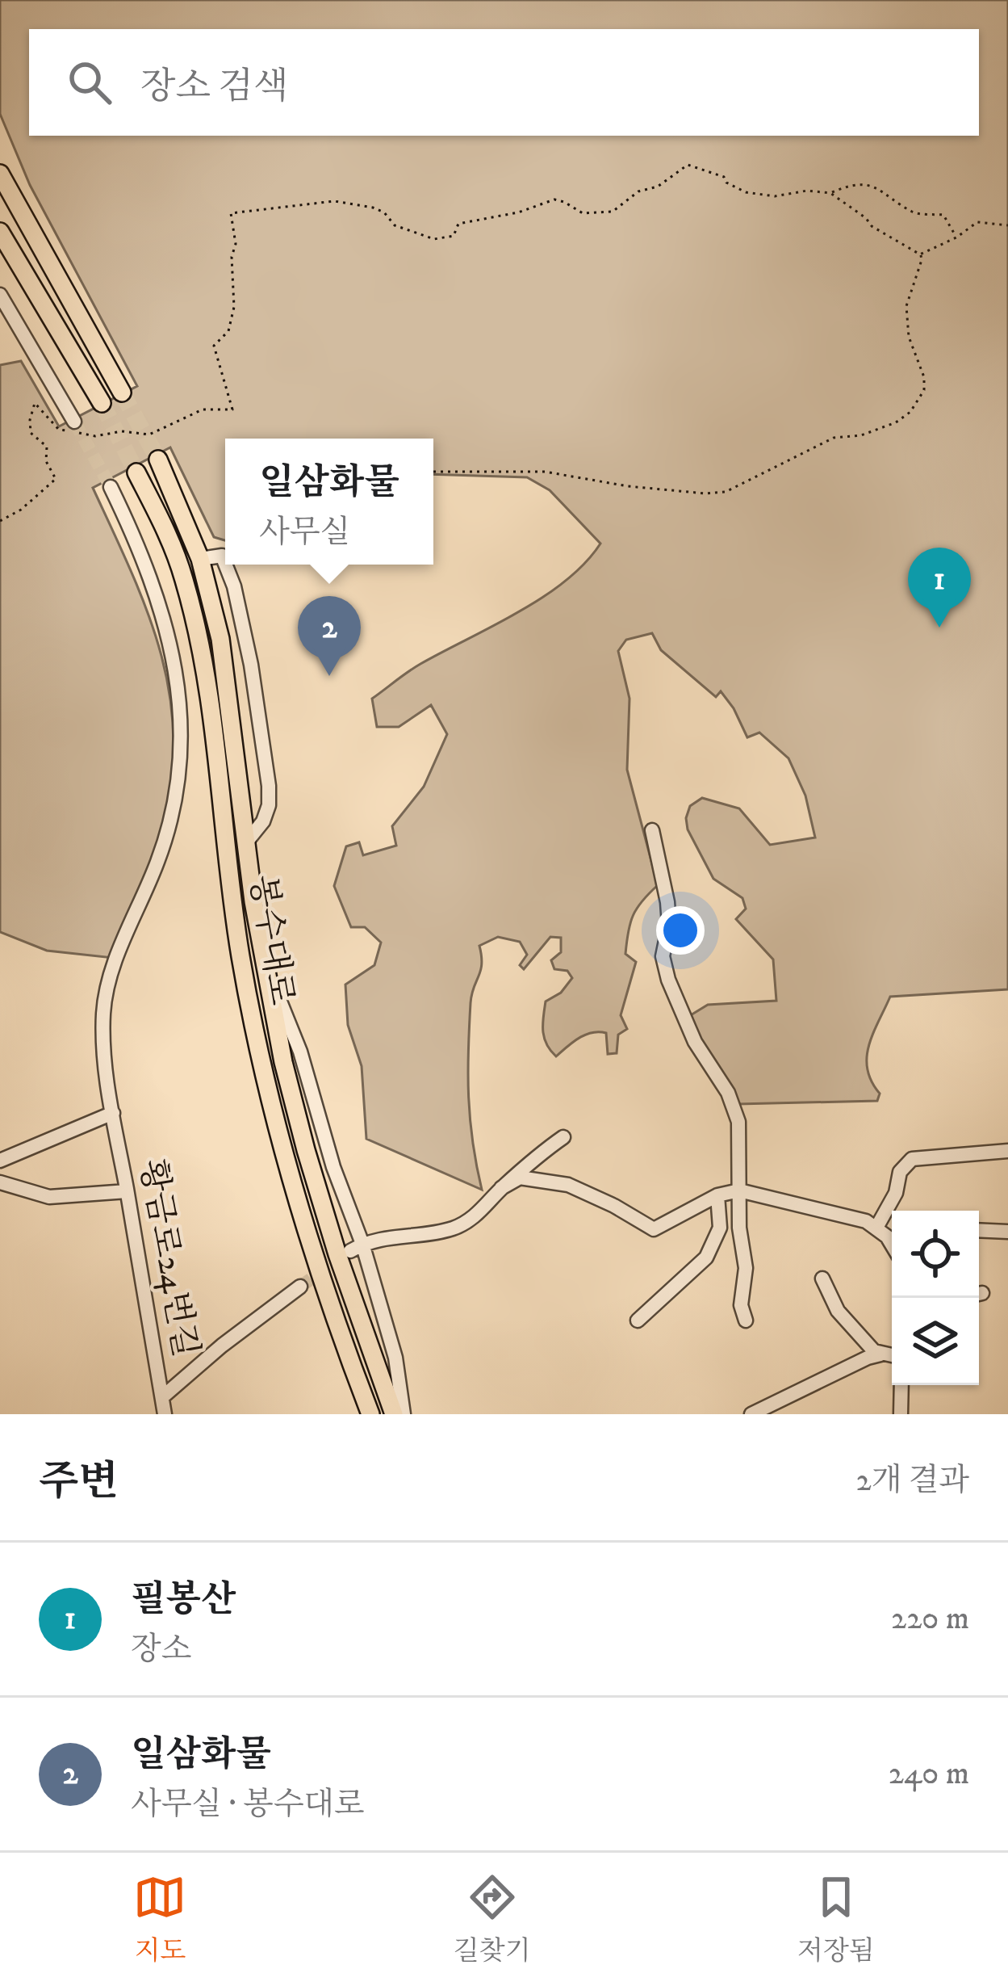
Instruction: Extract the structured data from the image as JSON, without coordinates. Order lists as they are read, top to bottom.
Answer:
{
  "streets": {
    "main road": ["봉수대로"],
    "street": ["황금로24번길"]
  },
  "page": {
    "search": "장소 검색",
    "popup": ["일삼화물", "사무실"],
    "pins": ["1", "2"],
    "heading": ["주변", "2개 결과"],
    "list": [
      {
        "mark": "1",
        "name": "필봉산",
        "note": "장소",
        "value": "220 m"
      },
      {
        "mark": "2",
        "name": "일삼화물",
        "note": "사무실 · 봉수대로",
        "value": "240 m"
      }
    ],
    "nav": ["지도", "길찾기", "저장됨"]
  }
}
